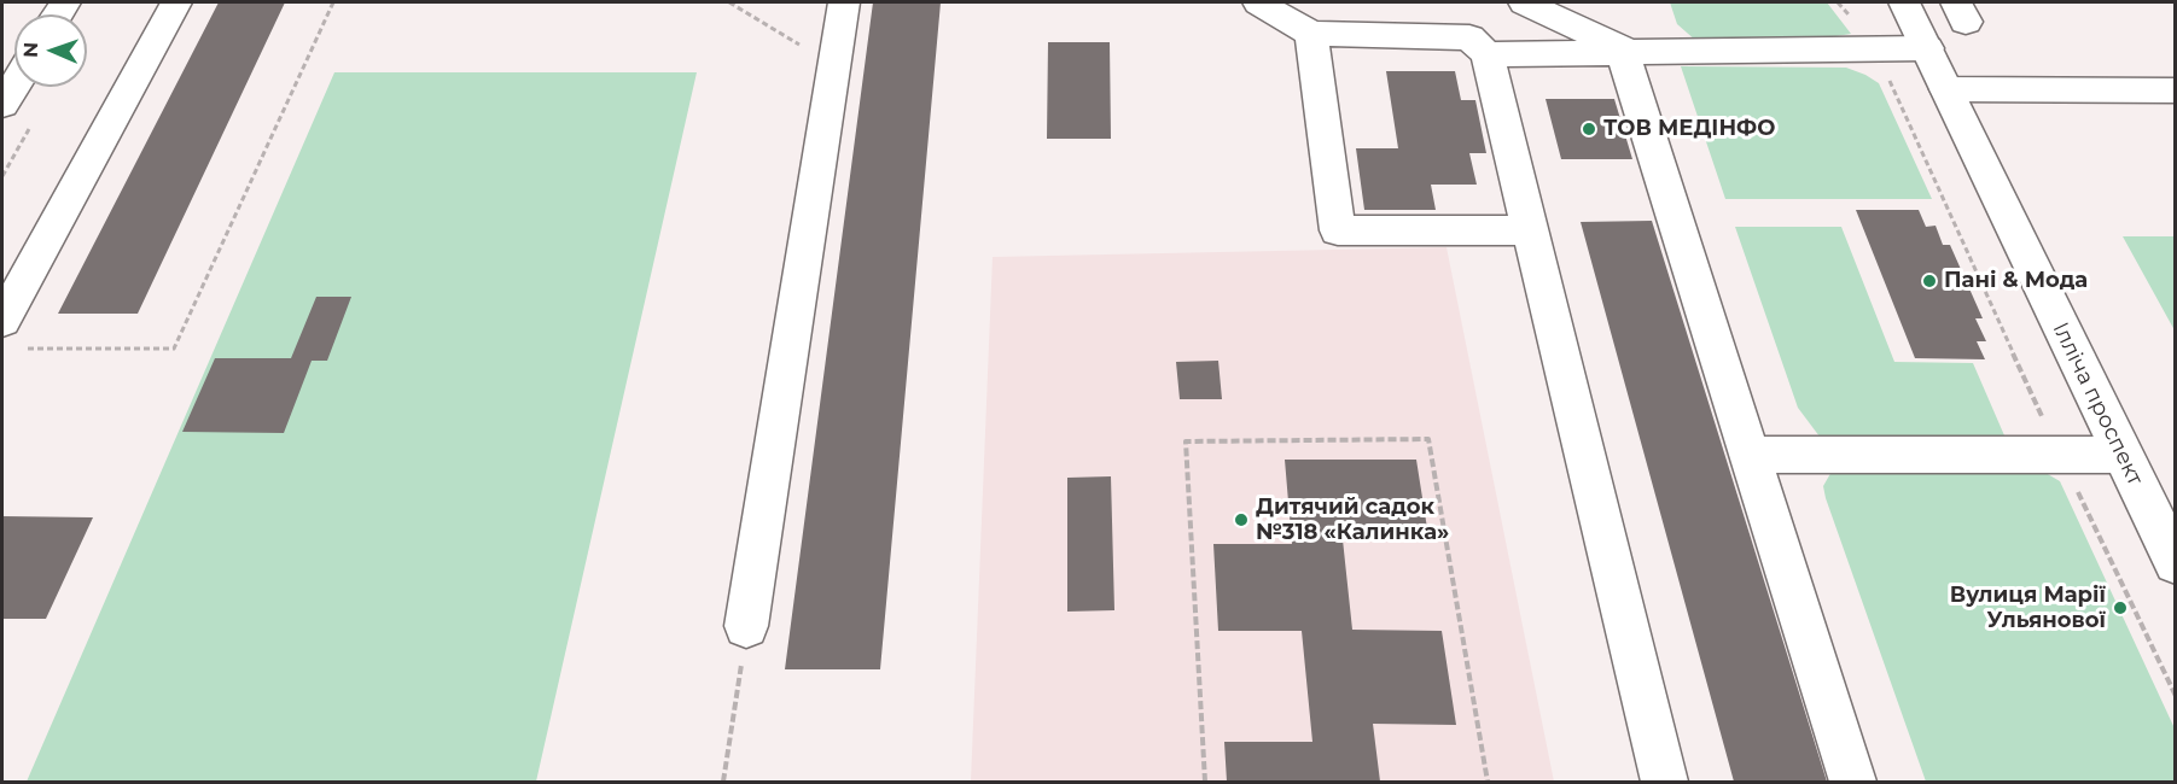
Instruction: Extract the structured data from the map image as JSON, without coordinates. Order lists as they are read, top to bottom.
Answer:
{
  "streets": {
    "main road": ["Ілліча проспект"]
  },
  "places": [
    "ТОВ МЕДІНФО",
    "Пані & Мода",
    "Дитячий садок №318 «Калинка»",
    "Вулиця Марії Ульянової"
  ],
  "north": "left"
}
